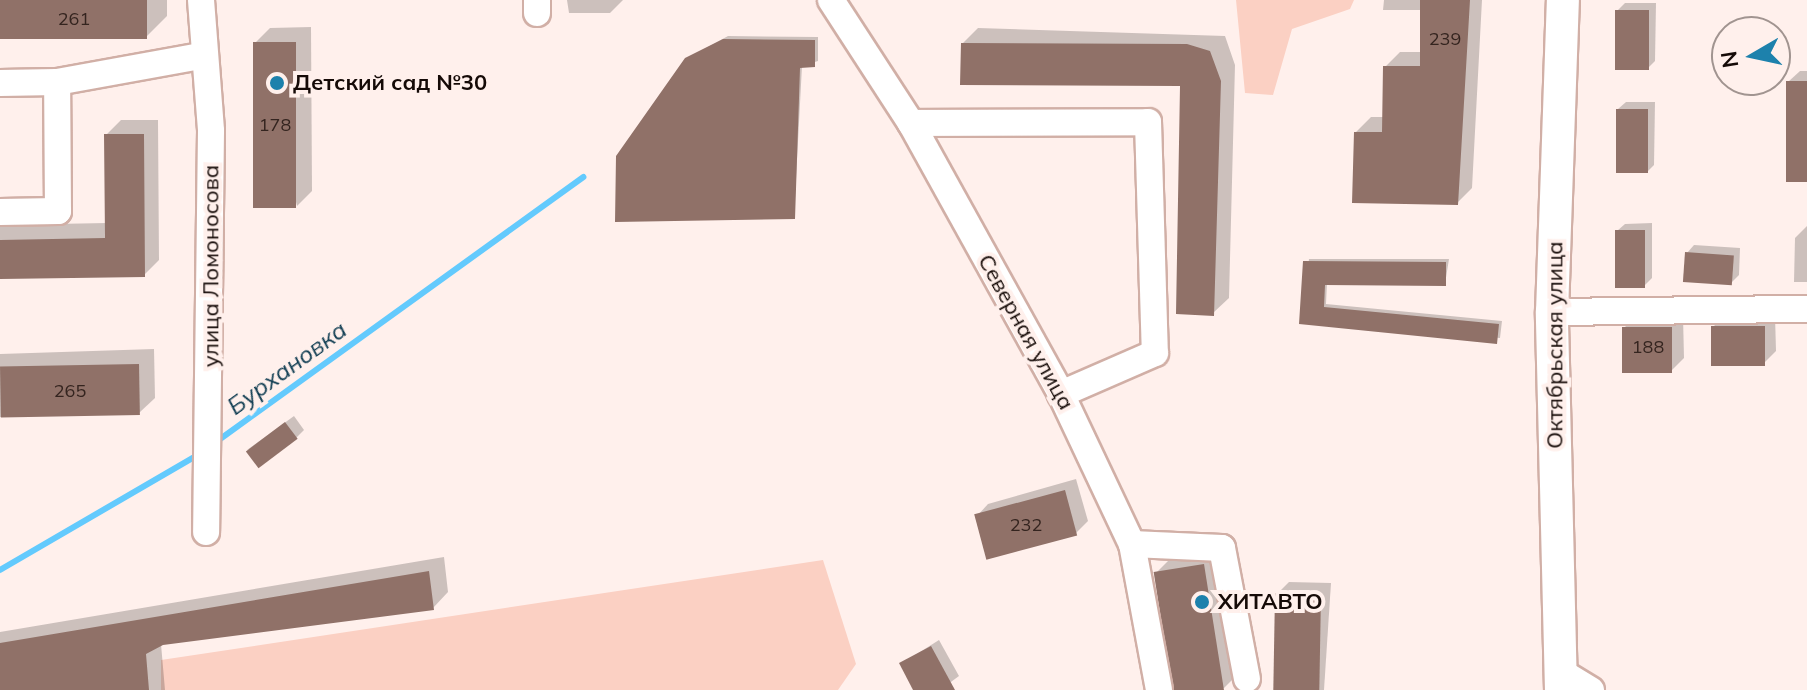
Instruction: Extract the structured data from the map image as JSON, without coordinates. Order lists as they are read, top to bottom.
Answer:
{
  "streets": {
    "main road": ["Октябрьская улица"],
    "street": ["улица Ломоносова", "Северная улица"]
  },
  "water": ["Бурхановка"],
  "places": ["Детский сад №30", "ХИТАВТО"],
  "house_numbers": [
    "261",
    "239",
    "178",
    "188",
    "265",
    "232"
  ],
  "north": "left"
}
